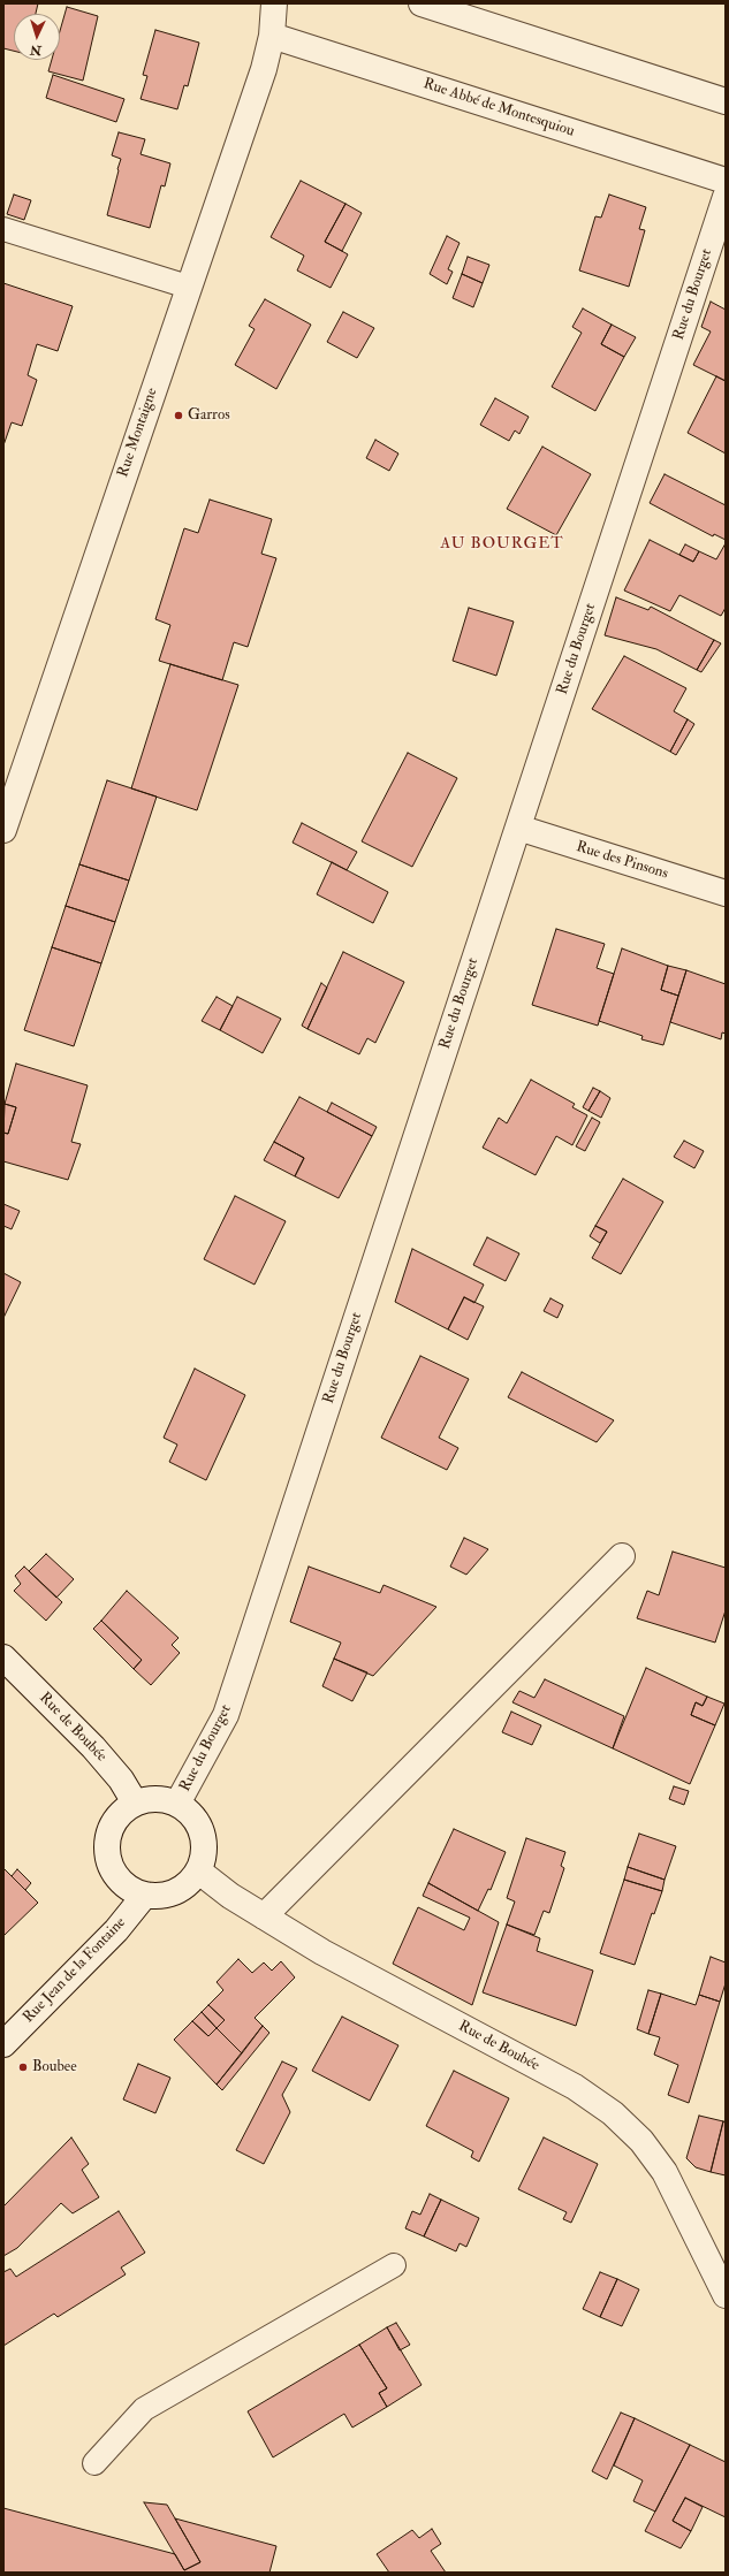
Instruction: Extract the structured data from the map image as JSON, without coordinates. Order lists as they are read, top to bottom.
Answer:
{
  "streets": {
    "street": [
      "Rue Abbé de Montesquiou",
      "Rue du Bourget",
      "Rue Montaigne",
      "Rue des Pinsons",
      "Rue de Boubée",
      "Rue Jean de la Fontaine"
    ]
  },
  "crossings": [
    ["Rue Abbé de Montesquiou", "Rue Montaigne"],
    ["Rue du Bourget", "Rue des Pinsons"],
    ["Rue du Bourget", "Rue de Boubée"],
    ["Rue du Bourget", "Rue Jean de la Fontaine"],
    ["Rue de Boubée", "Rue Jean de la Fontaine"]
  ],
  "districts": ["AU BOURGET"],
  "places": ["Garros", "Boubee"],
  "north": "bottom"
}
